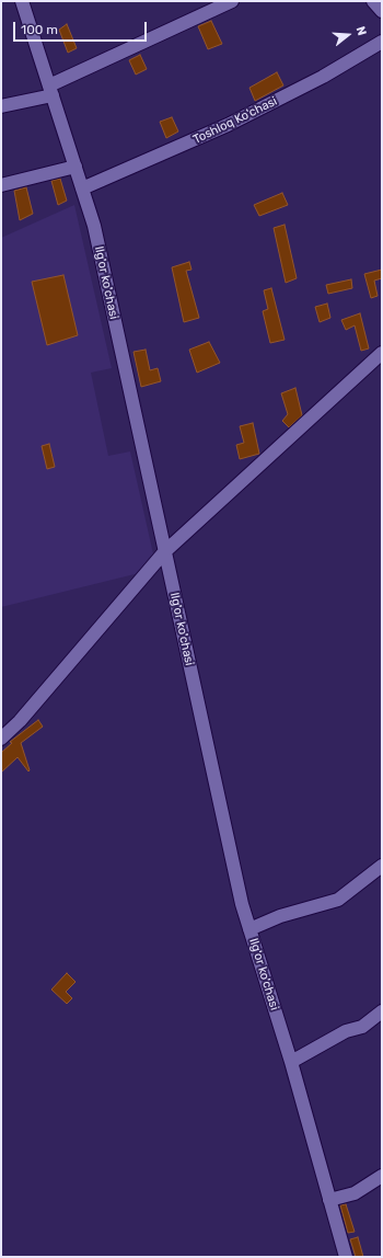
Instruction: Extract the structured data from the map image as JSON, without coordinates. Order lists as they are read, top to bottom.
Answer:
{
  "streets": {
    "street": ["Toshloq Ko'chasi", "Ilg'or ko'chasi"]
  },
  "crossings": [
    ["Toshloq Ko'chasi", "Ilg'or ko'chasi"]
  ],
  "scale_bar": "100 m",
  "north": "right"
}
